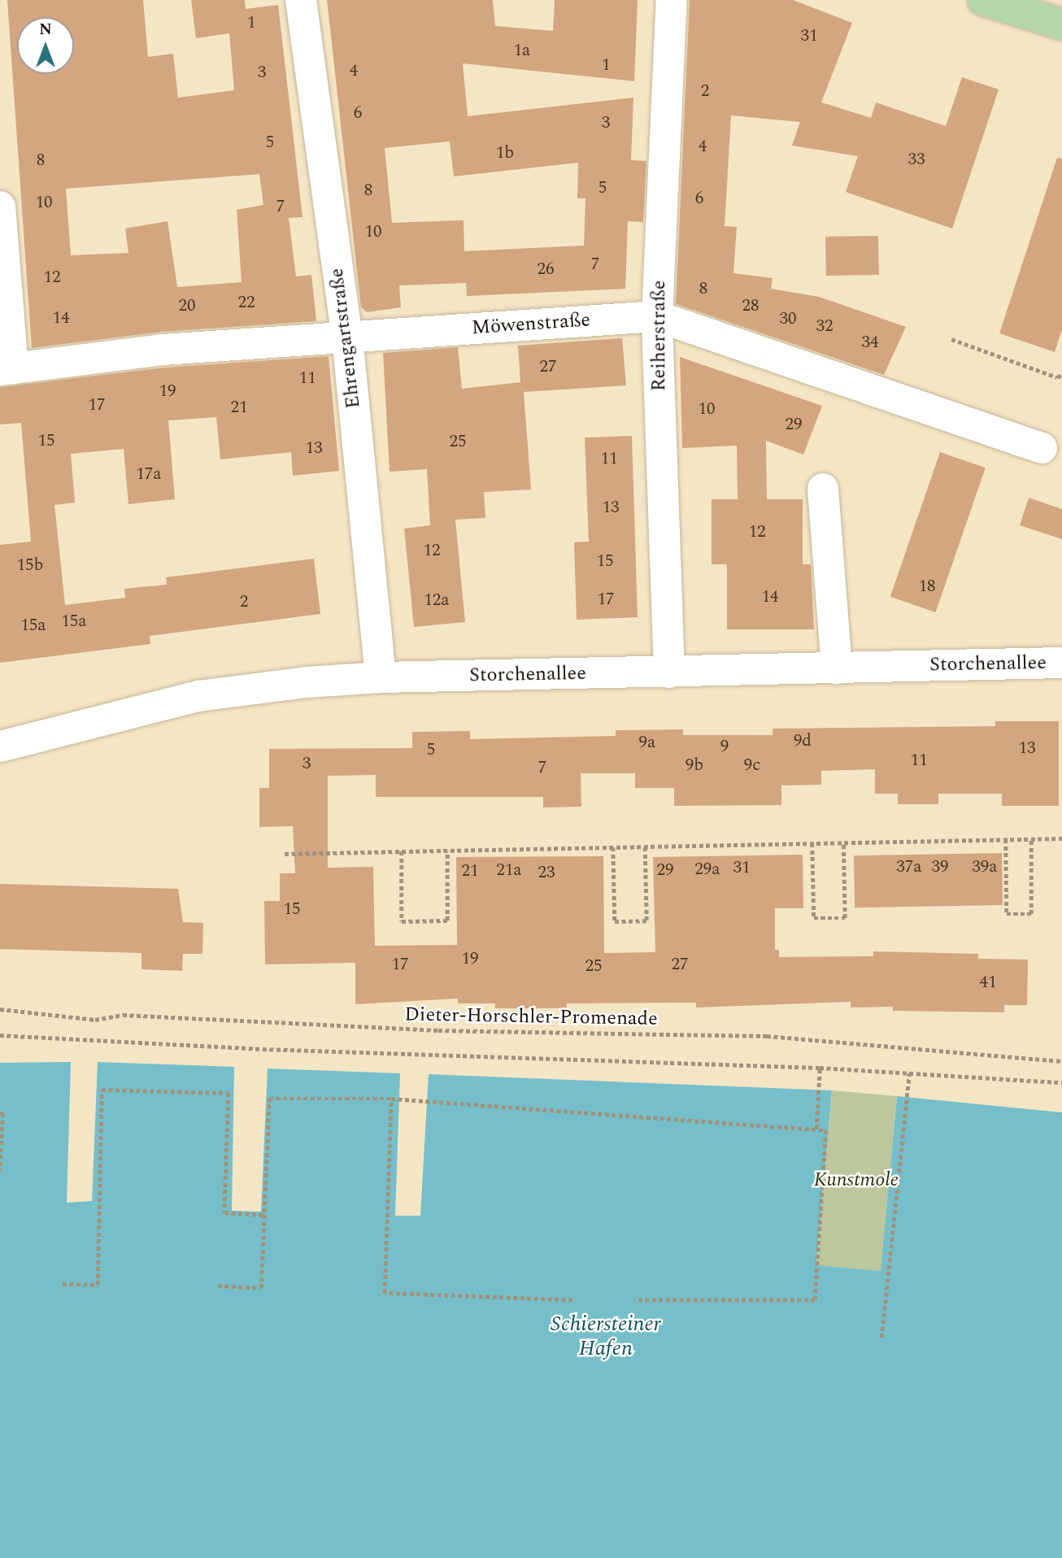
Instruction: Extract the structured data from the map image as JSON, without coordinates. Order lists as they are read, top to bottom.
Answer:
{
  "streets": {
    "street": [
      "Möwenstraße",
      "Reiherstraße",
      "Ehrengartstraße",
      "Storchenallee"
    ],
    "path": ["Dieter-Horschler-Promenade"]
  },
  "crossings": [
    ["Möwenstraße", "Reiherstraße"],
    ["Möwenstraße", "Ehrengartstraße"],
    ["Reiherstraße", "Storchenallee"],
    ["Ehrengartstraße", "Storchenallee"]
  ],
  "water": ["Schiersteiner Hafen"],
  "parks": ["Kunstmole"],
  "house_numbers": [
    "1",
    "31",
    "1a",
    "1",
    "4",
    "3",
    "2",
    "6",
    "3",
    "5",
    "4",
    "1b",
    "33",
    "8",
    "5",
    "8",
    "6",
    "10",
    "7",
    "10",
    "7",
    "26",
    "12",
    "8",
    "22",
    "20",
    "28",
    "14",
    "30",
    "32",
    "34",
    "27",
    "11",
    "19",
    "17",
    "21",
    "10",
    "29",
    "15",
    "25",
    "13",
    "11",
    "17a",
    "13",
    "12",
    "12",
    "15",
    "15b",
    "18",
    "14",
    "17",
    "12a",
    "2",
    "15a",
    "15a",
    "9d",
    "9a",
    "9",
    "13",
    "5",
    "11",
    "3",
    "9b",
    "9c",
    "7",
    "37a",
    "39",
    "39a",
    "31",
    "29a",
    "21a",
    "29",
    "21",
    "23",
    "15",
    "19",
    "17",
    "27",
    "25",
    "41"
  ],
  "north": "top"
}
